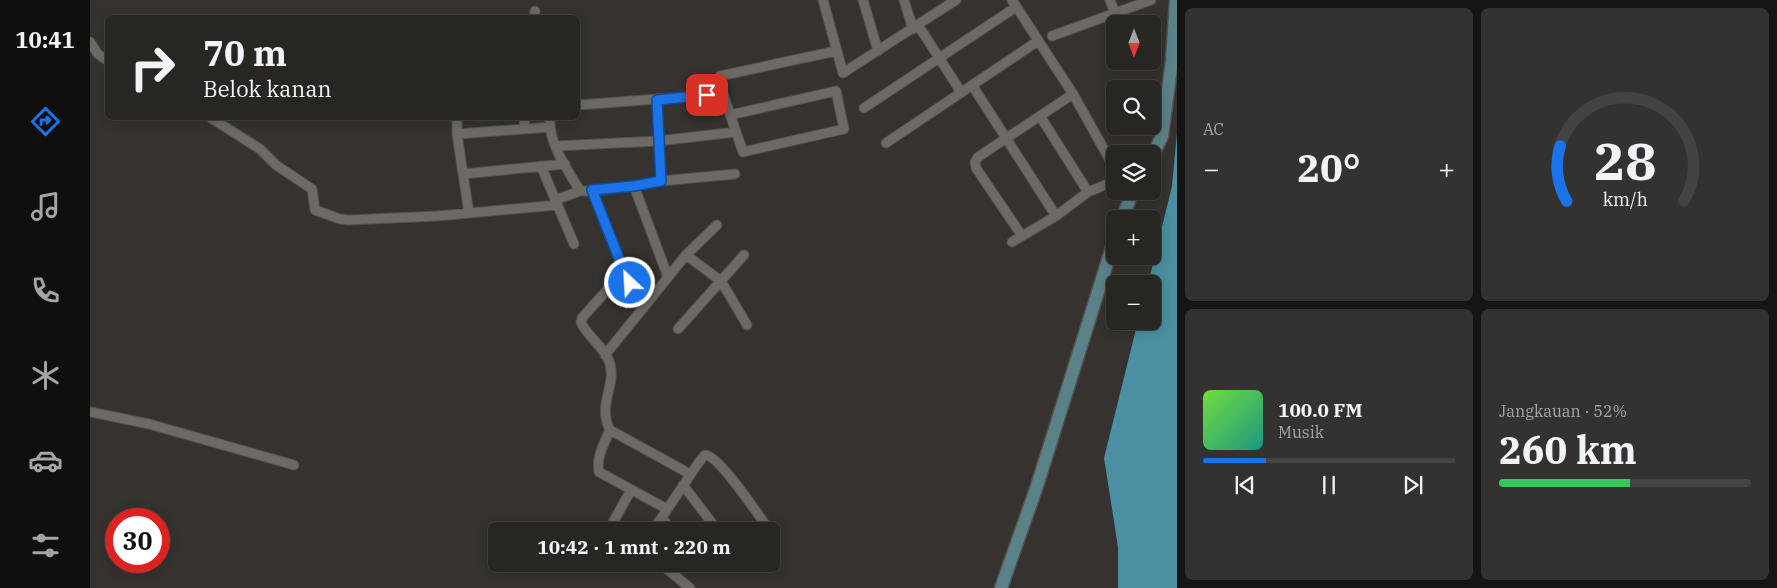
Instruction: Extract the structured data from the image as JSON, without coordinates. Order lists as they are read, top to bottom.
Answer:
{
  "north": "bottom",
  "page": {
    "tabs": "10:41",
    "tile": [
      "AC",
      ["Jangkauan · 52%", "260 km"]
    ],
    "map_buttons": ["+", "−"],
    "turn": ["70 m", "Belok kanan"],
    "heat": ["−", "20°", "+"],
    "song": ["100.0 FM", "Musik"],
    "limit": "30",
    "trip": "10:42 · 1 mnt · 220 m",
    "gauge": ["28", "km/h"]
  }
}
